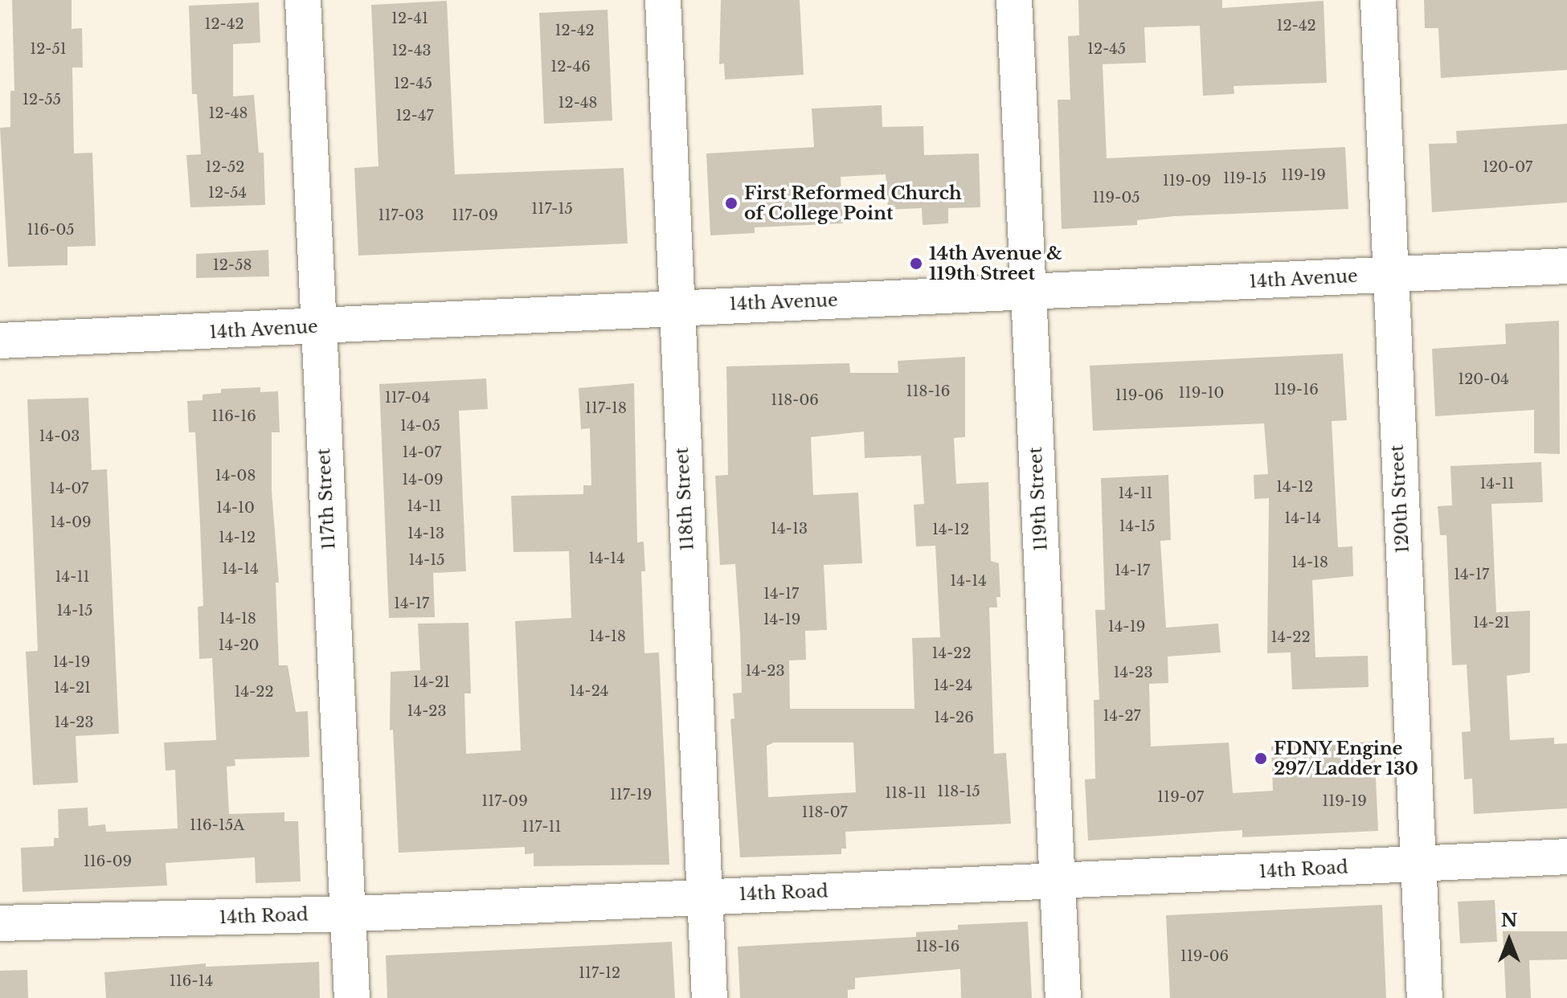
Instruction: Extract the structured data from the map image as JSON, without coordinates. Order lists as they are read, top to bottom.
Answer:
{
  "streets": {
    "street": [
      "14th Avenue",
      "117th Street",
      "118th Street",
      "119th Street",
      "120th Street",
      "14th Road"
    ]
  },
  "crossings": [
    ["14th Avenue", "117th Street"],
    ["14th Avenue", "118th Street"],
    ["14th Avenue", "119th Street"],
    ["14th Avenue", "120th Street"],
    ["117th Street", "14th Road"],
    ["118th Street", "14th Road"],
    ["119th Street", "14th Road"],
    ["120th Street", "14th Road"]
  ],
  "places": ["First Reformed Church of College Point", "14th Avenue & 119th Street", "FDNY Engine 297/Ladder 130"],
  "house_numbers": [
    "12-41",
    "12-42",
    "12-42",
    "12-42",
    "12-51",
    "12-45",
    "12-43",
    "12-46",
    "12-45",
    "12-55",
    "12-48",
    "12-48",
    "12-47",
    "12-52",
    "120-07",
    "119-19",
    "119-15",
    "119-09",
    "12-54",
    "119-05",
    "117-15",
    "117-03",
    "117-09",
    "116-05",
    "12-58",
    "120-04",
    "119-16",
    "118-16",
    "119-10",
    "119-06",
    "117-04",
    "118-06",
    "117-18",
    "116-16",
    "14-05",
    "14-03",
    "14-07",
    "14-08",
    "14-09",
    "14-11",
    "14-12",
    "14-07",
    "14-11",
    "14-11",
    "14-10",
    "14-14",
    "14-09",
    "14-15",
    "14-13",
    "14-12",
    "14-13",
    "14-12",
    "14-14",
    "14-15",
    "14-18",
    "14-14",
    "14-17",
    "14-17",
    "14-11",
    "14-14",
    "14-17",
    "14-17",
    "14-15",
    "14-18",
    "14-19",
    "14-21",
    "14-19",
    "14-18",
    "14-22",
    "14-20",
    "14-22",
    "14-19",
    "14-23",
    "14-23",
    "14-21",
    "14-24",
    "14-21",
    "14-24",
    "14-22",
    "14-23",
    "14-27",
    "14-26",
    "14-23",
    "118-15",
    "118-11",
    "117-19",
    "119-07",
    "117-09",
    "119-19",
    "118-07",
    "116-15A",
    "117-11",
    "116-09",
    "118-16",
    "119-06",
    "117-12",
    "116-14"
  ],
  "north": "top"
}
